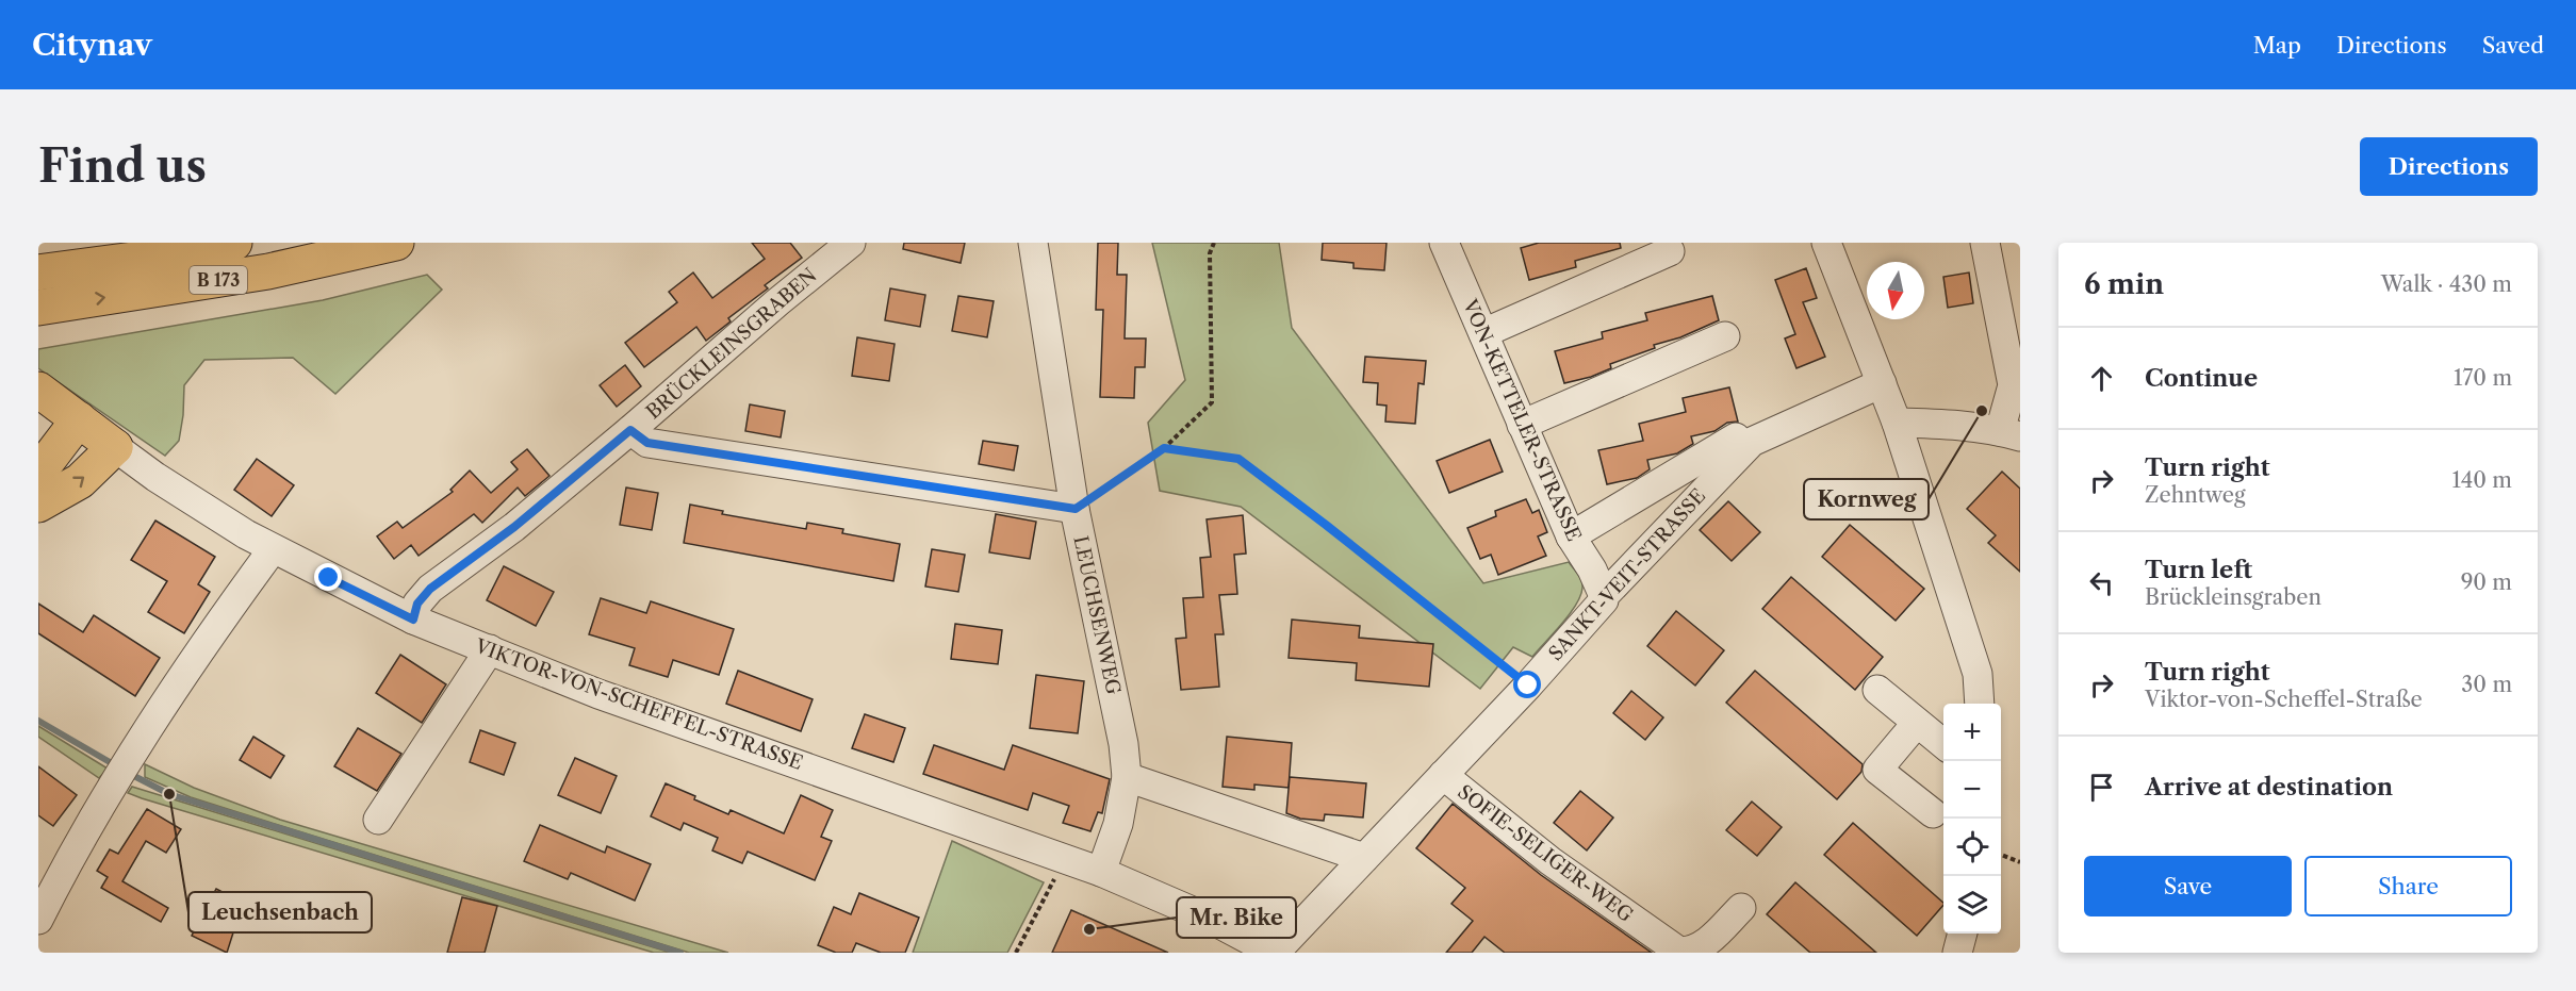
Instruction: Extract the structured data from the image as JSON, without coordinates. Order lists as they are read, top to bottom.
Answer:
{
  "streets": {
    "main road": ["B 173", "VIKTOR-VON-SCHEFFEL-STRASSE"],
    "street": [
      "BRÜCKLEINSGRABEN",
      "VON-KETTELER-STRASSE",
      "SANKT-VEIT-STRASSE",
      "LEUCHSENWEG",
      "SOFIE-SELIGER-WEG"
    ]
  },
  "crossings": [
    ["BRÜCKLEINSGRABEN", "VIKTOR-VON-SCHEFFEL-STRASSE"],
    ["VON-KETTELER-STRASSE", "SANKT-VEIT-STRASSE"],
    ["SANKT-VEIT-STRASSE", "VIKTOR-VON-SCHEFFEL-STRASSE"],
    ["SANKT-VEIT-STRASSE", "SOFIE-SELIGER-WEG"],
    ["LEUCHSENWEG", "VIKTOR-VON-SCHEFFEL-STRASSE"]
  ],
  "places": ["Kornweg", "Leuchsenbach", "Mr. Bike"],
  "north": "bottom",
  "page": {
    "header": "Citynav",
    "nav": ["Map", "Directions", "Saved"],
    "buttons": [
      "Directions",
      ["Save", "Share"]
    ],
    "title": "Find us",
    "heading": ["6 min", "Walk · 430 m"],
    "list": [
      ["Continue", "170 m"],
      ["Turn right", "Zehntweg", "140 m"],
      ["Turn left", "Brückleinsgraben", "90 m"],
      ["Turn right", "Viktor-von-Scheffel-Straße", "30 m"],
      "Arrive at destination"
    ],
    "map_buttons": ["+", "−"]
  }
}
